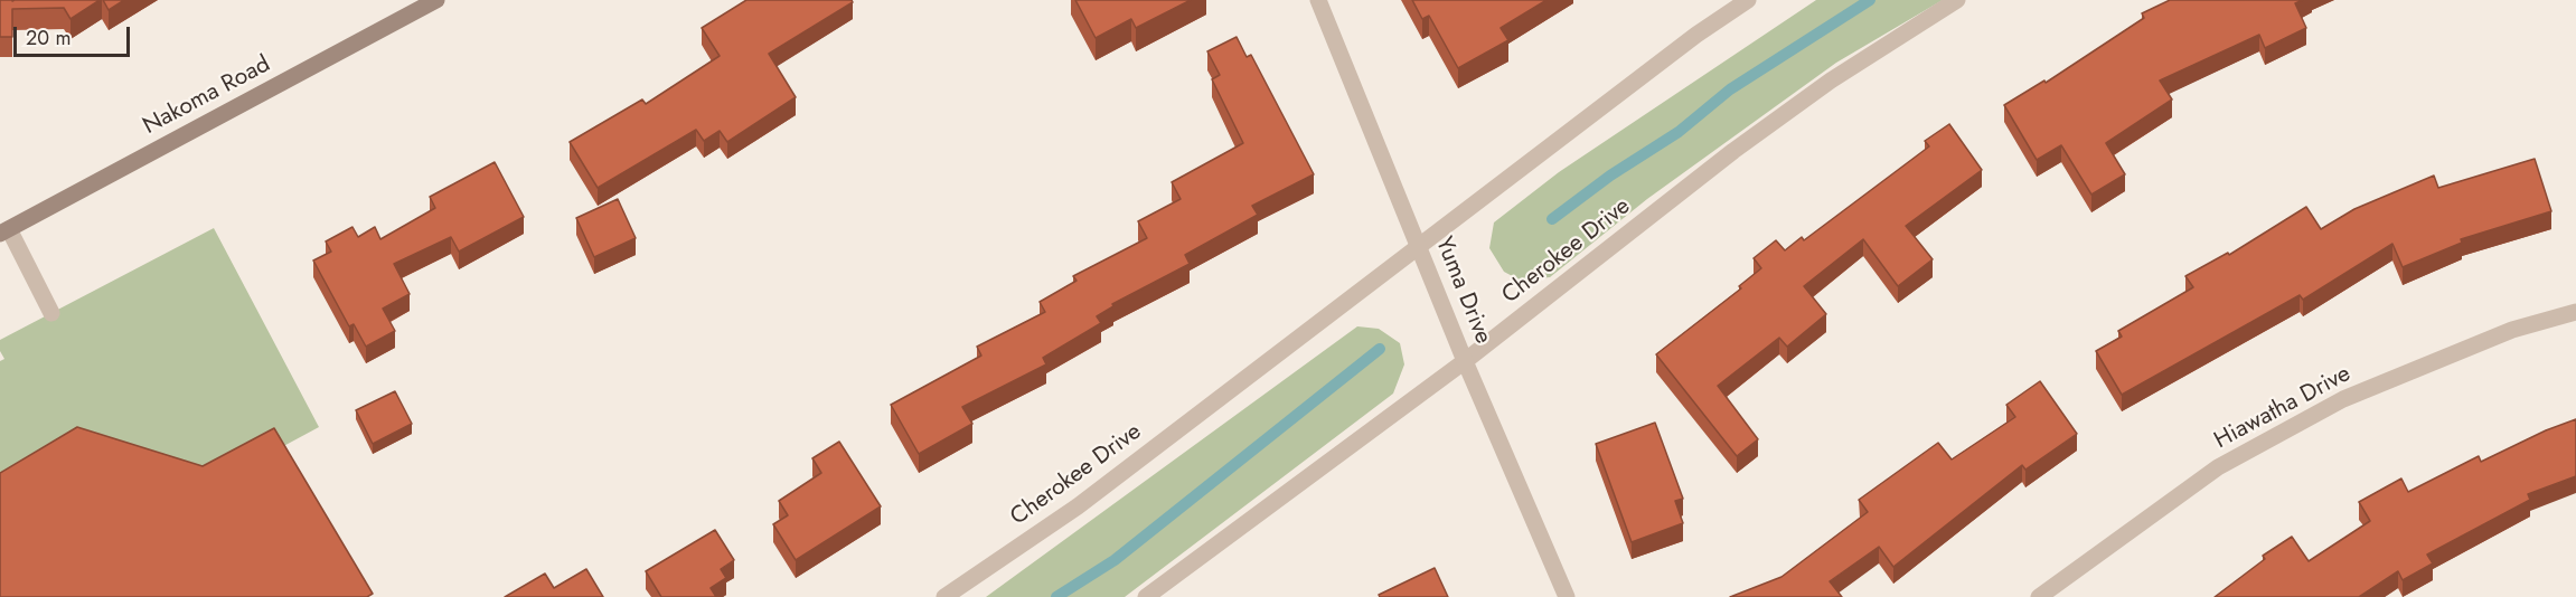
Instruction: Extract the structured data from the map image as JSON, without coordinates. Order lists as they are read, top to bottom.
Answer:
{
  "streets": {
    "main road": ["Nakoma Road"],
    "street": ["Cherokee Drive", "Yuma Drive", "Hiawatha Drive"]
  },
  "crossings": [
    ["Cherokee Drive", "Yuma Drive"]
  ],
  "scale_bar": "20 m"
}
